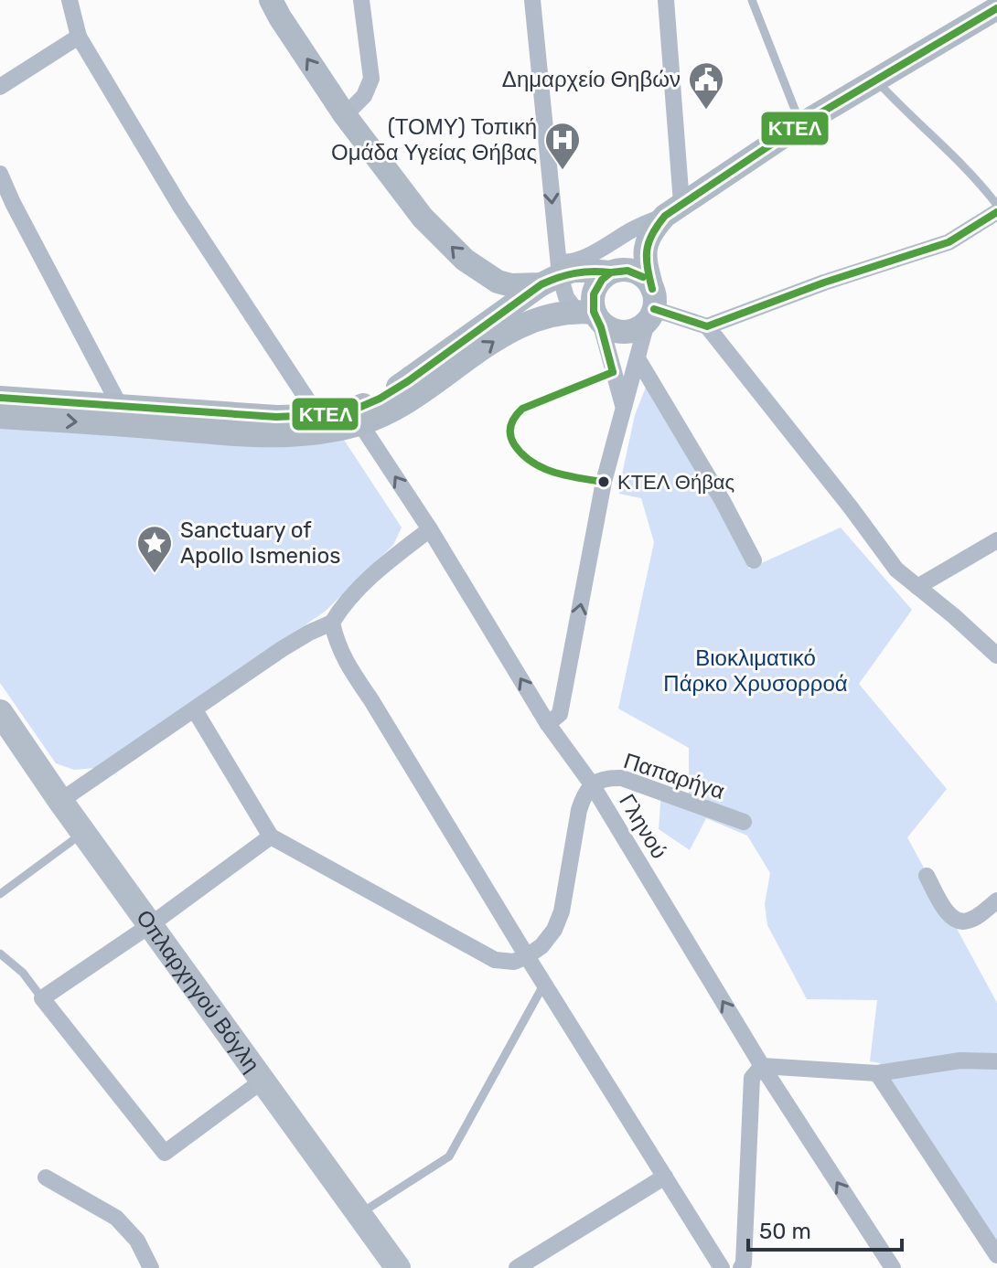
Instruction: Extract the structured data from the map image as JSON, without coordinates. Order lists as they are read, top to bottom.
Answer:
{
  "streets": {
    "main road": ["Οπλαρχηγού Βόγλη"],
    "street": ["Παπαρήγα", "Γληνού"]
  },
  "crossings": [
    ["Παπαρήγα", "Γληνού"]
  ],
  "parks": ["Βιοκλιματικό Πάρκο Χρυσορροά"],
  "places": {
    "public building": ["Δημαρχείο Θηβών"],
    "hospital": ["(ΤΟΜΥ) Τοπική Ομάδα Υγείας Θήβας"],
    "other": ["ΚΤΕΛ Θήβας"],
    "place": ["Sanctuary of Apollo Ismenios"]
  },
  "lines": ["transit line ΚΤΕΛ"],
  "scale_bar": "50 m"
}
